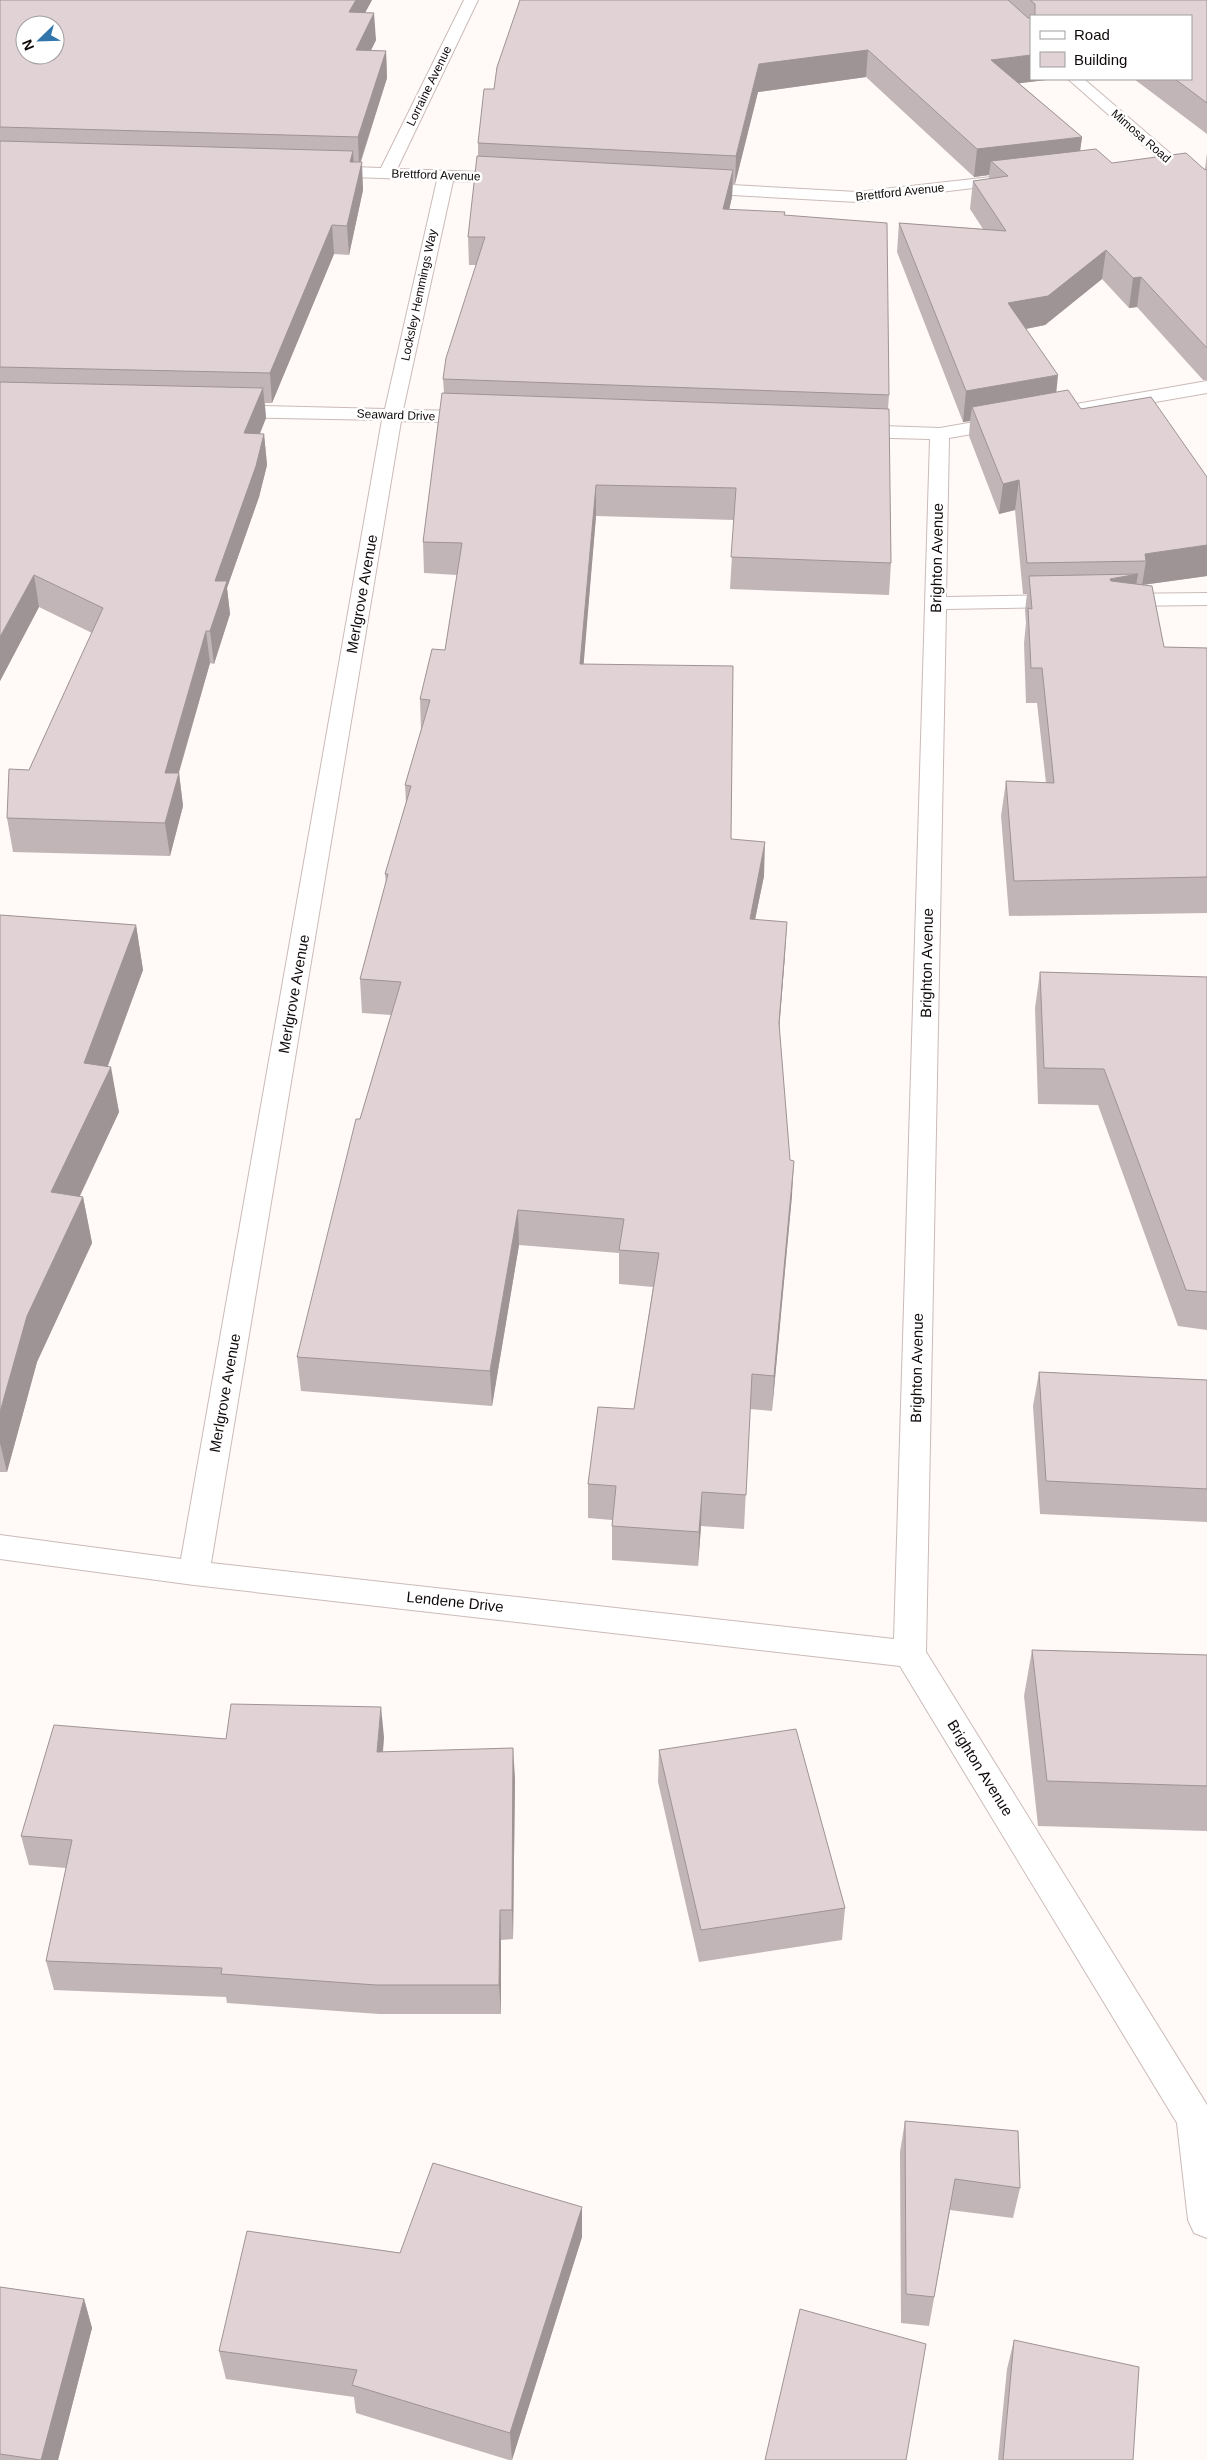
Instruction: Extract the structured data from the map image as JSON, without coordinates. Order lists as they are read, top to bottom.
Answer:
{
  "streets": {
    "street": [
      "Lorraine Avenue",
      "Mimosa Road",
      "Brettford Avenue",
      "Locksley Hemmings Way",
      "Seaward Drive",
      "Brighton Avenue",
      "Merlgrove Avenue",
      "Lendene Drive"
    ]
  },
  "crossings": [
    ["Lorraine Avenue", "Brettford Avenue"],
    ["Brettford Avenue", "Locksley Hemmings Way"],
    ["Locksley Hemmings Way", "Seaward Drive"],
    ["Locksley Hemmings Way", "Merlgrove Avenue"],
    ["Seaward Drive", "Merlgrove Avenue"],
    ["Brighton Avenue", "Lendene Drive"],
    ["Merlgrove Avenue", "Lendene Drive"]
  ],
  "legend": ["Road", "Building"],
  "north": "bottom left"
}
